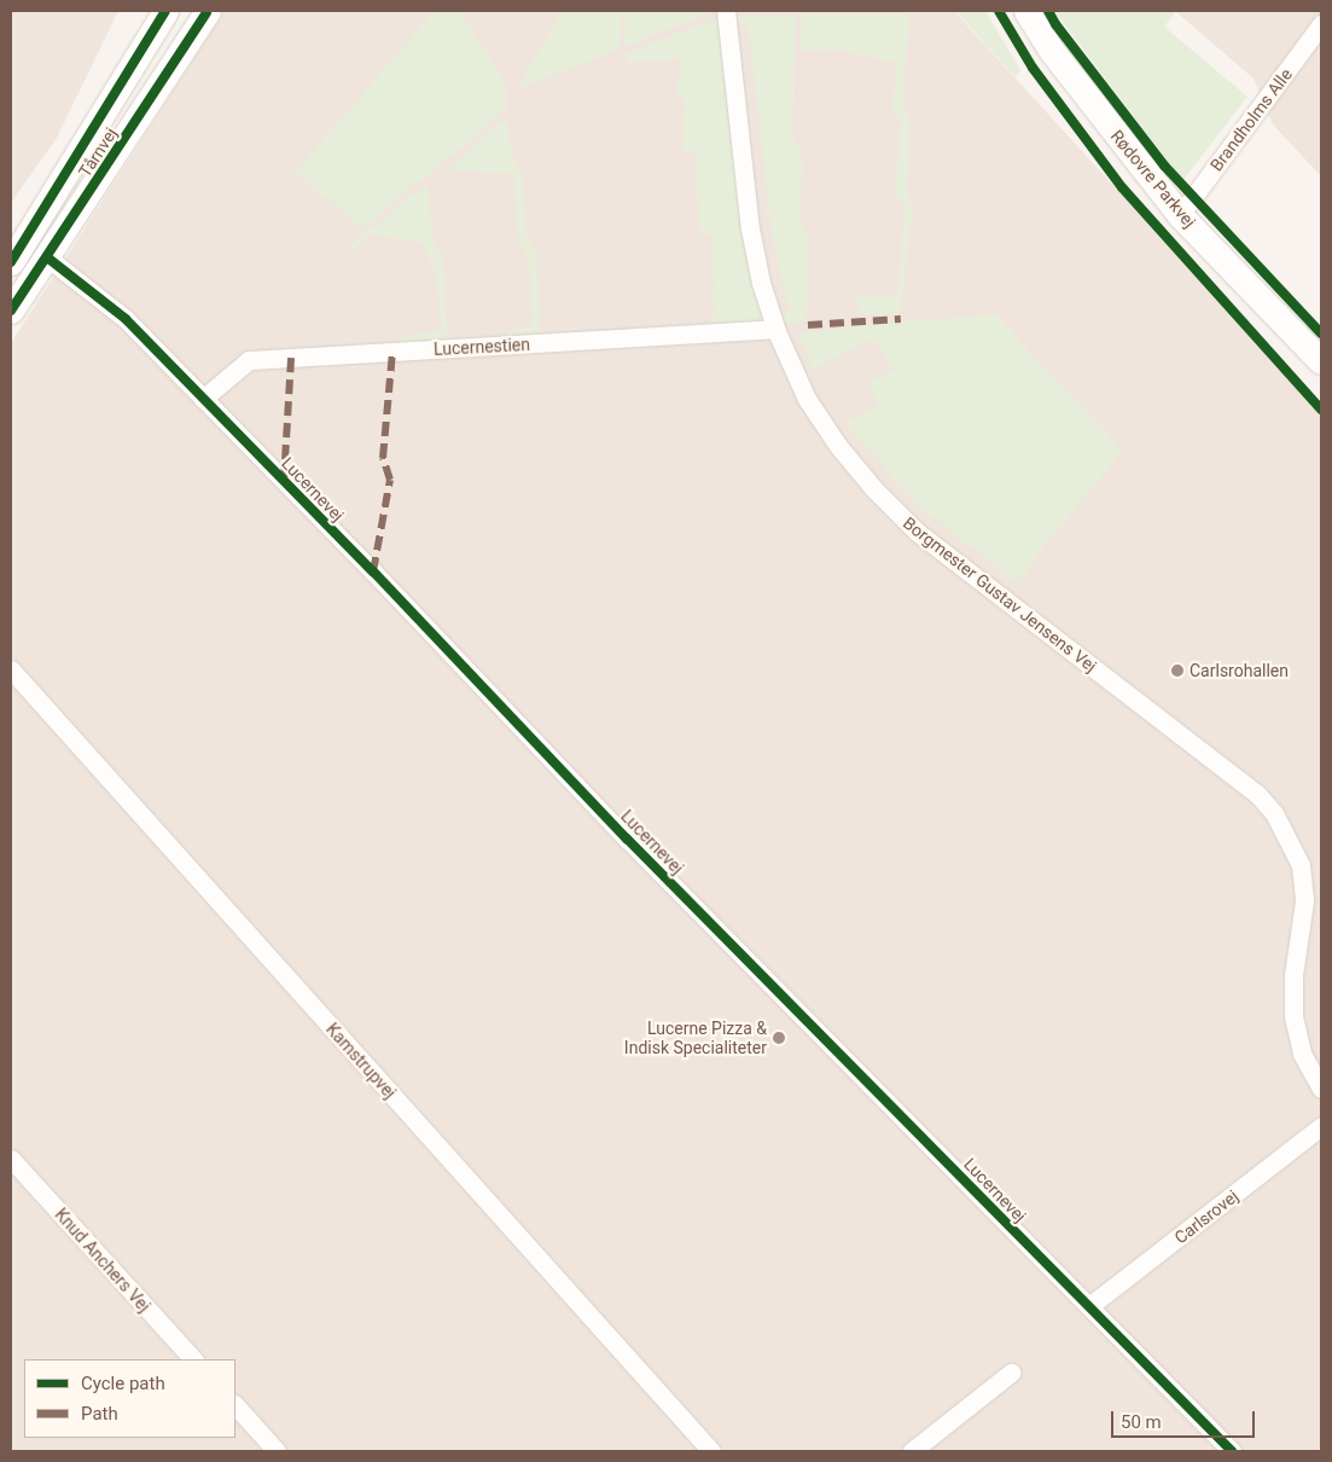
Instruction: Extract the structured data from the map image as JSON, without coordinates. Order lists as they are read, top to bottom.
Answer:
{
  "streets": {
    "street": [
      "Brandholms Alle",
      "Tårnvej",
      "Rødovre Parkvej",
      "Lucernestien",
      "Lucernevej",
      "Borgmester Gustav Jensens Vej",
      "Kamstrupvej",
      "Carlsrovej",
      "Knud Anchers Vej"
    ]
  },
  "crossings": [
    ["Brandholms Alle", "Rødovre Parkvej"],
    ["Tårnvej", "Lucernevej"],
    ["Lucernestien", "Lucernevej"],
    ["Lucernestien", "Borgmester Gustav Jensens Vej"],
    ["Lucernevej", "Carlsrovej"]
  ],
  "places": ["Carlsrohallen", "Lucerne Pizza & Indisk Specialiteter"],
  "legend": ["Cycle path", "Path"],
  "scale_bar": "50 m"
}
